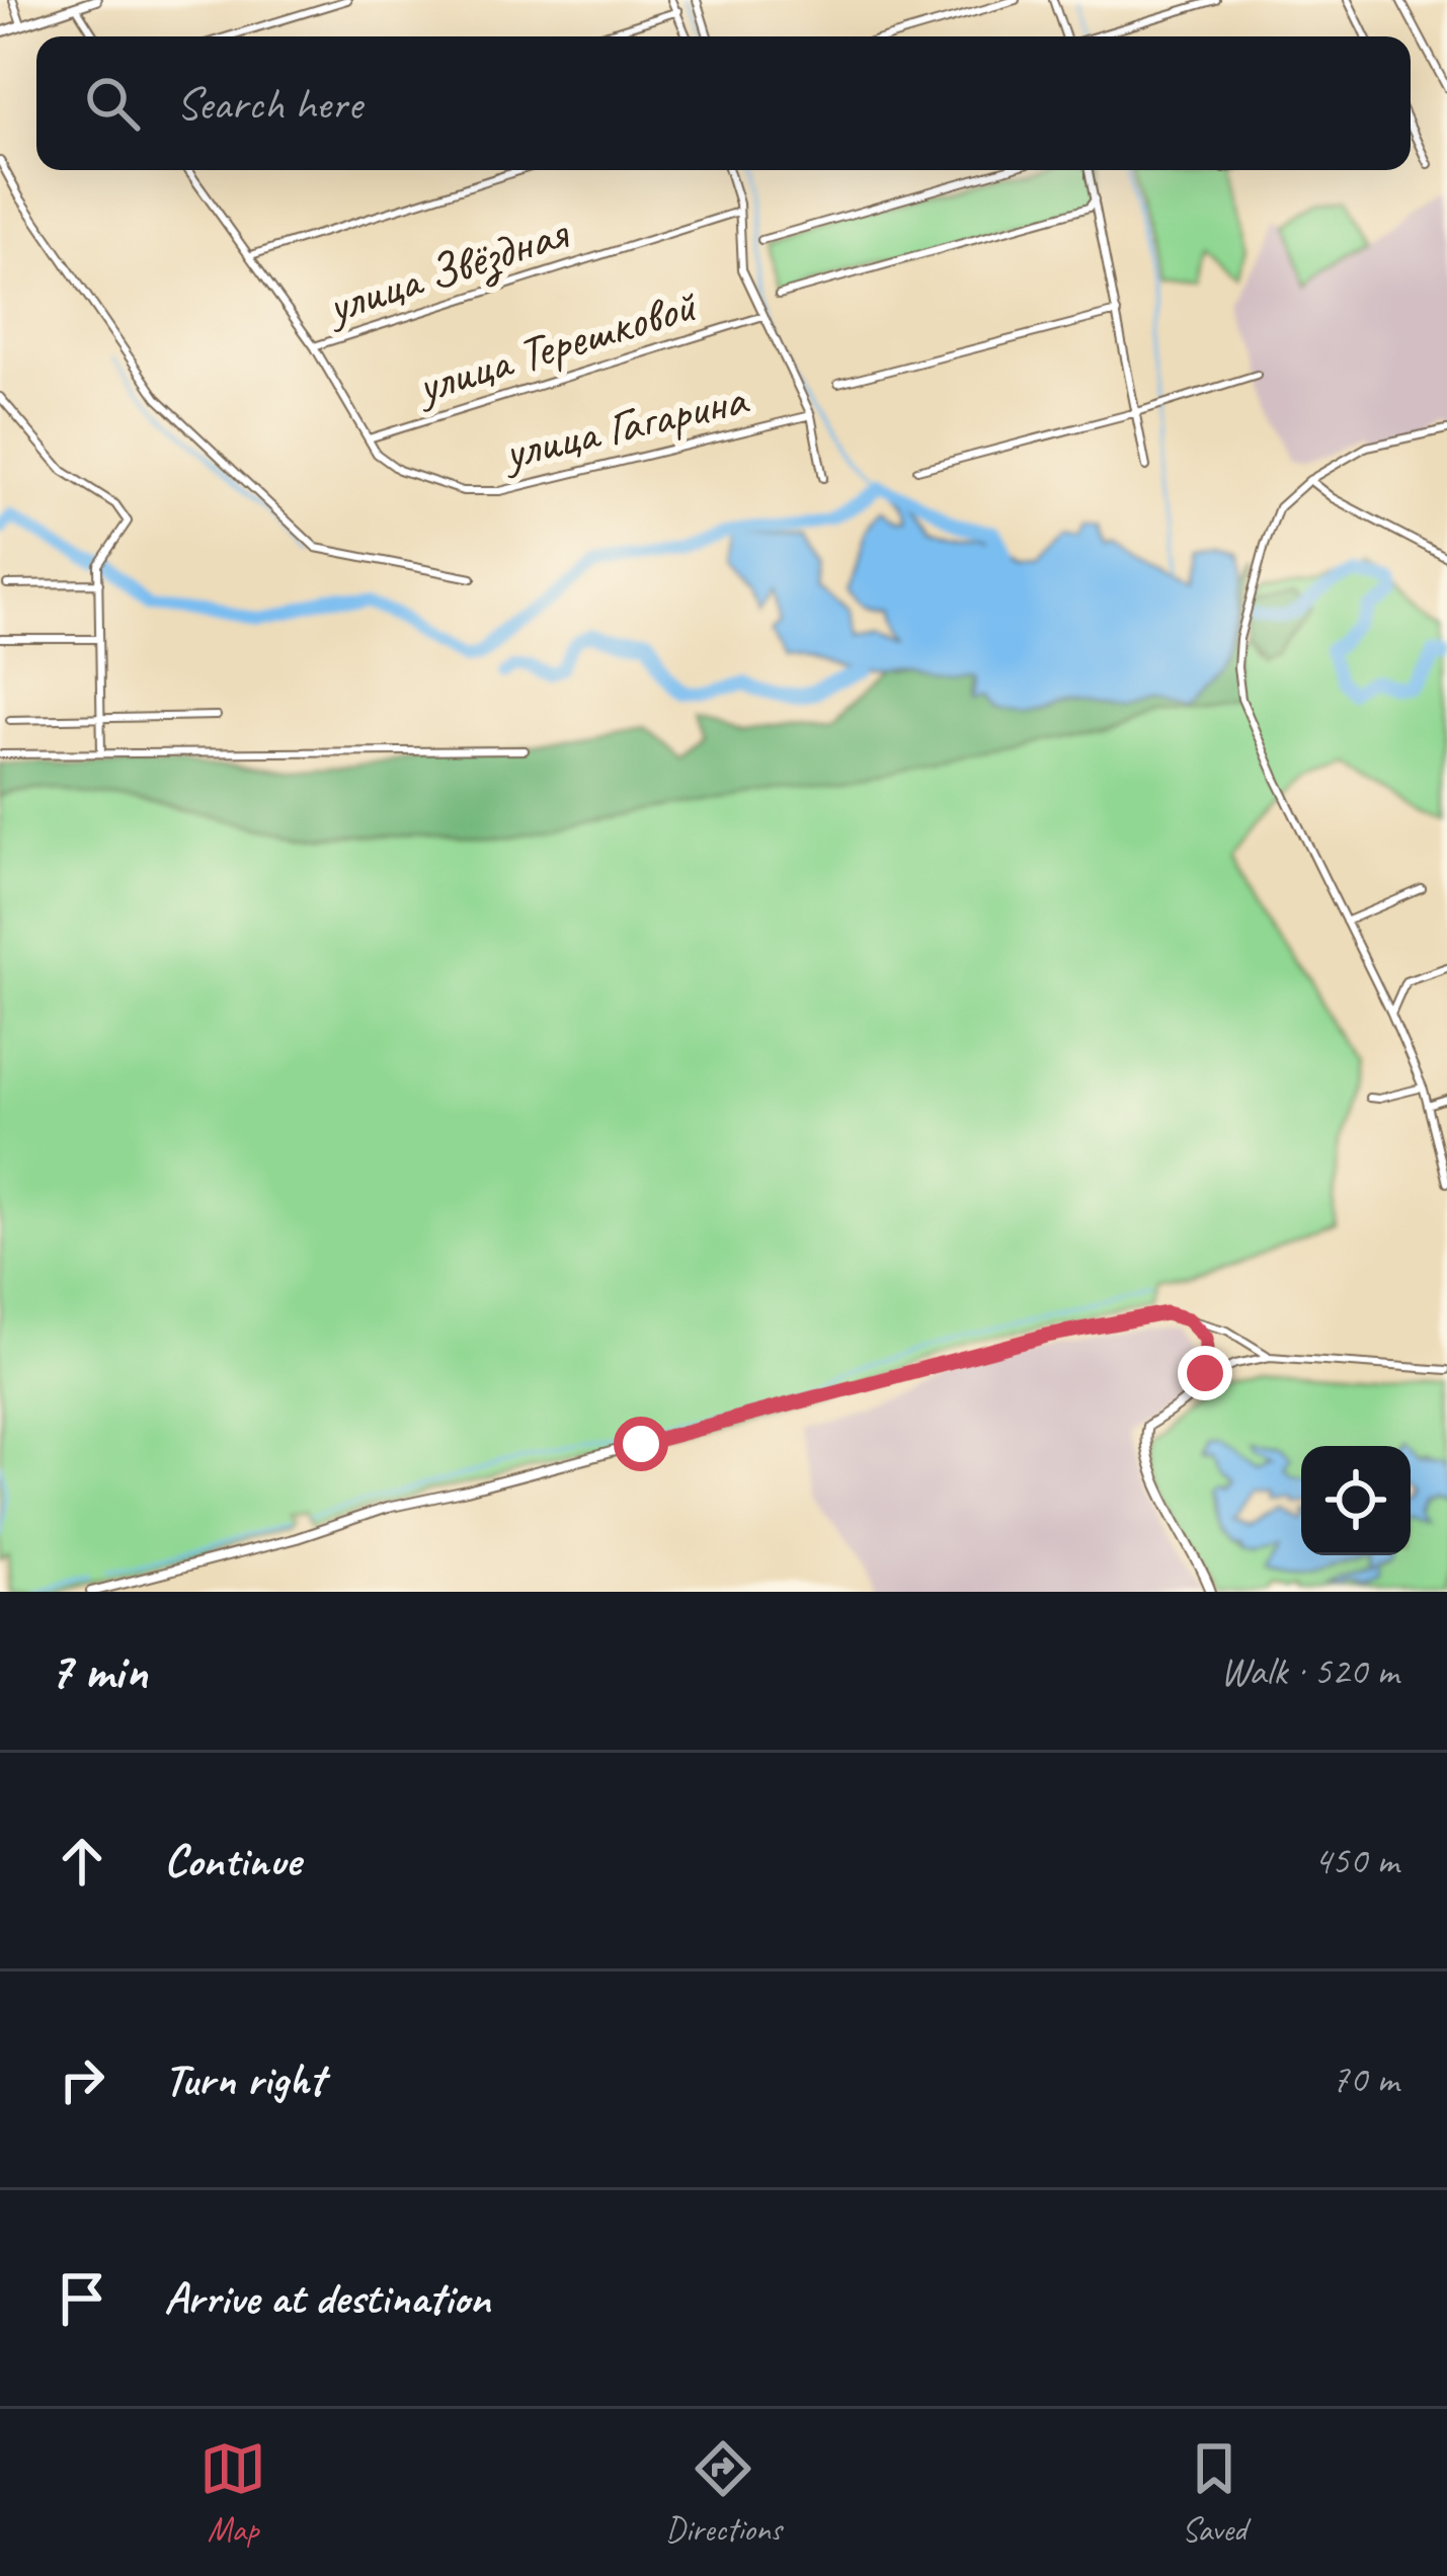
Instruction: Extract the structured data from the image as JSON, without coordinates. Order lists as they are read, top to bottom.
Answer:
{
  "streets": {
    "street": ["улица Звёздная", "улица Терешковой", "улица Гагарина"]
  },
  "crossings": [
    ["улица Звёздная", "улица Гагарина"],
    ["улица Терешковой", "улица Гагарина"]
  ],
  "page": {
    "search": "Search here",
    "heading": ["7 min", "Walk · 520 m"],
    "list": [
      ["Continue", "450 m"],
      ["Turn right", "70 m"],
      "Arrive at destination"
    ],
    "nav": ["Map", "Directions", "Saved"]
  }
}
